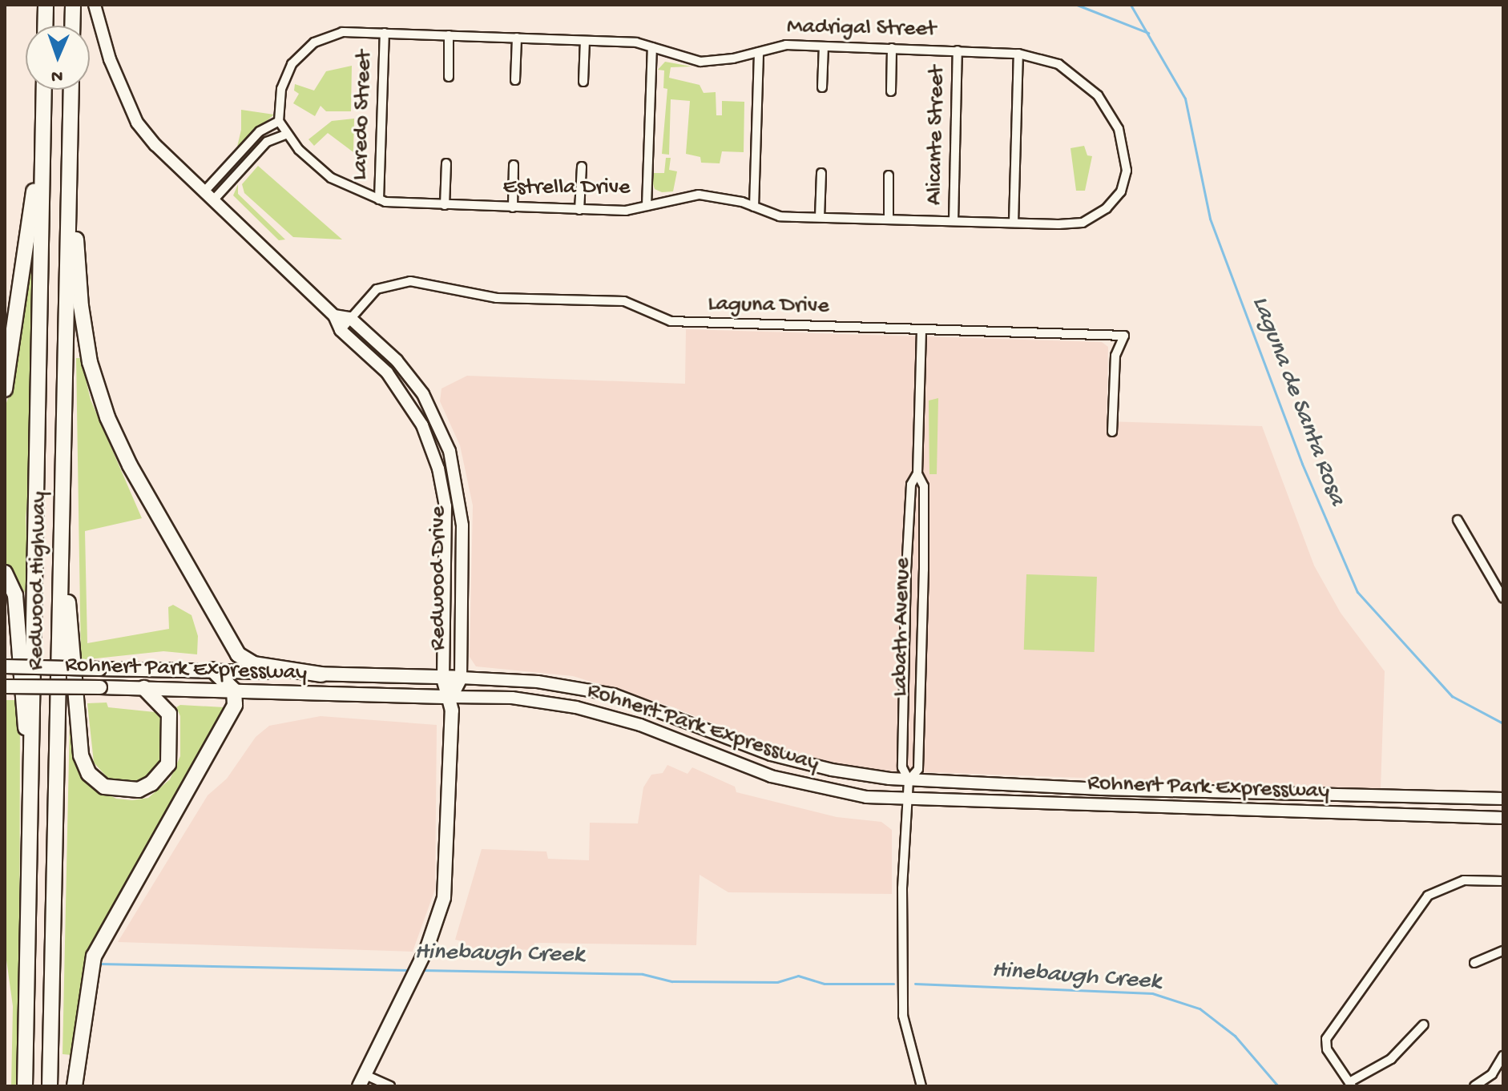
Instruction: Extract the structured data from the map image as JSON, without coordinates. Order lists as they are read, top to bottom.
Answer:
{
  "streets": {
    "highway": ["Redwood Highway"],
    "main road": ["Redwood Drive", "Rohnert Park Expressway"],
    "street": [
      "Madrigal Street",
      "Laredo Street",
      "Alicante Street",
      "Estrella Drive",
      "Laguna Drive",
      "Labath Avenue"
    ]
  },
  "crossings": [
    ["Madrigal Street", "Laredo Street"],
    ["Madrigal Street", "Alicante Street"],
    ["Madrigal Street", "Estrella Drive"],
    ["Laredo Street", "Estrella Drive"],
    ["Alicante Street", "Estrella Drive"],
    ["Laguna Drive", "Redwood Drive"],
    ["Laguna Drive", "Labath Avenue"],
    ["Redwood Drive", "Rohnert Park Expressway"],
    ["Labath Avenue", "Rohnert Park Expressway"]
  ],
  "water": ["Laguna de Santa Rosa", "Hinebaugh Creek"],
  "north": "bottom"
}
